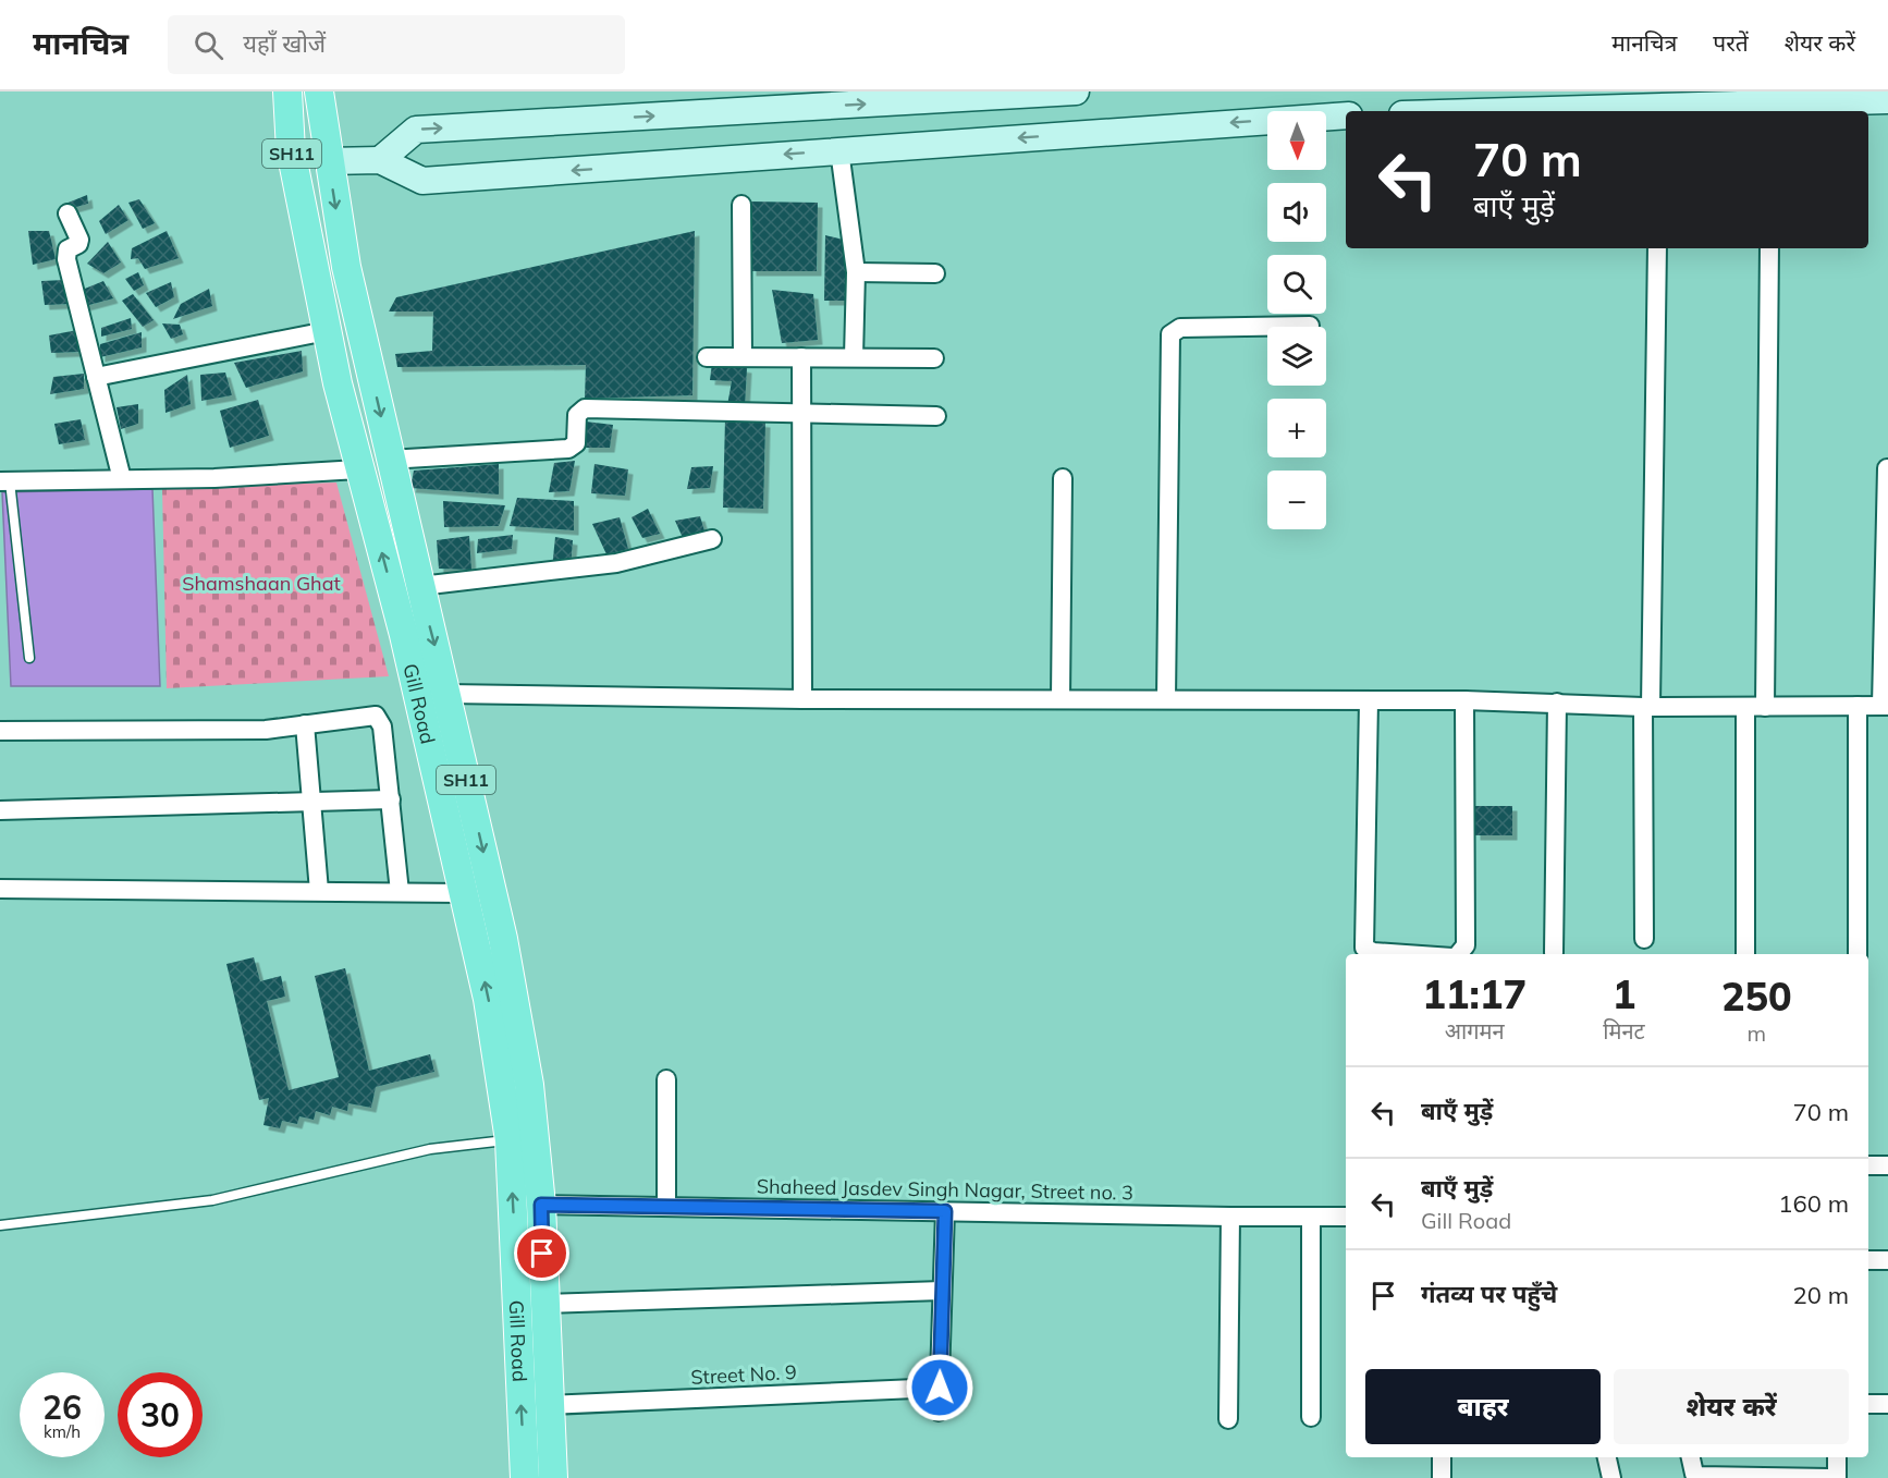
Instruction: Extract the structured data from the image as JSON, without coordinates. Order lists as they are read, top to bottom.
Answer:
{
  "streets": {
    "main road": ["SH11", "Gill Road"],
    "street": ["Shaheed Jasdev Singh Nagar, Street no. 3", "Street No. 9"]
  },
  "crossings": [
    ["Gill Road", "Shaheed Jasdev Singh Nagar, Street no. 3"],
    ["Gill Road", "Street No. 9"]
  ],
  "parks": ["Shamshaan Ghat"],
  "north": "bottom",
  "page": {
    "header": "मानचित्र",
    "search": "यहाँ खोजें",
    "nav": ["मानचित्र", "परतें", "शेयर करें"],
    "map_buttons": ["+", "−"],
    "turn": ["70 m", "बाएँ मुड़ें"],
    "eta": [
      "11:17",
      "आगमन",
      "1",
      "मिनट",
      "250",
      "m"
    ],
    "list": [
      {
        "name": "बाएँ मुड़ें",
        "value": "70 m"
      },
      {
        "name": "बाएँ मुड़ें",
        "note": "Gill Road",
        "value": "160 m"
      },
      {
        "name": "गंतव्य पर पहुँचे",
        "value": "20 m"
      }
    ],
    "buttons": ["बाहर", "शेयर करें"],
    "speed": "26 km/h",
    "limit": "30"
  }
}
